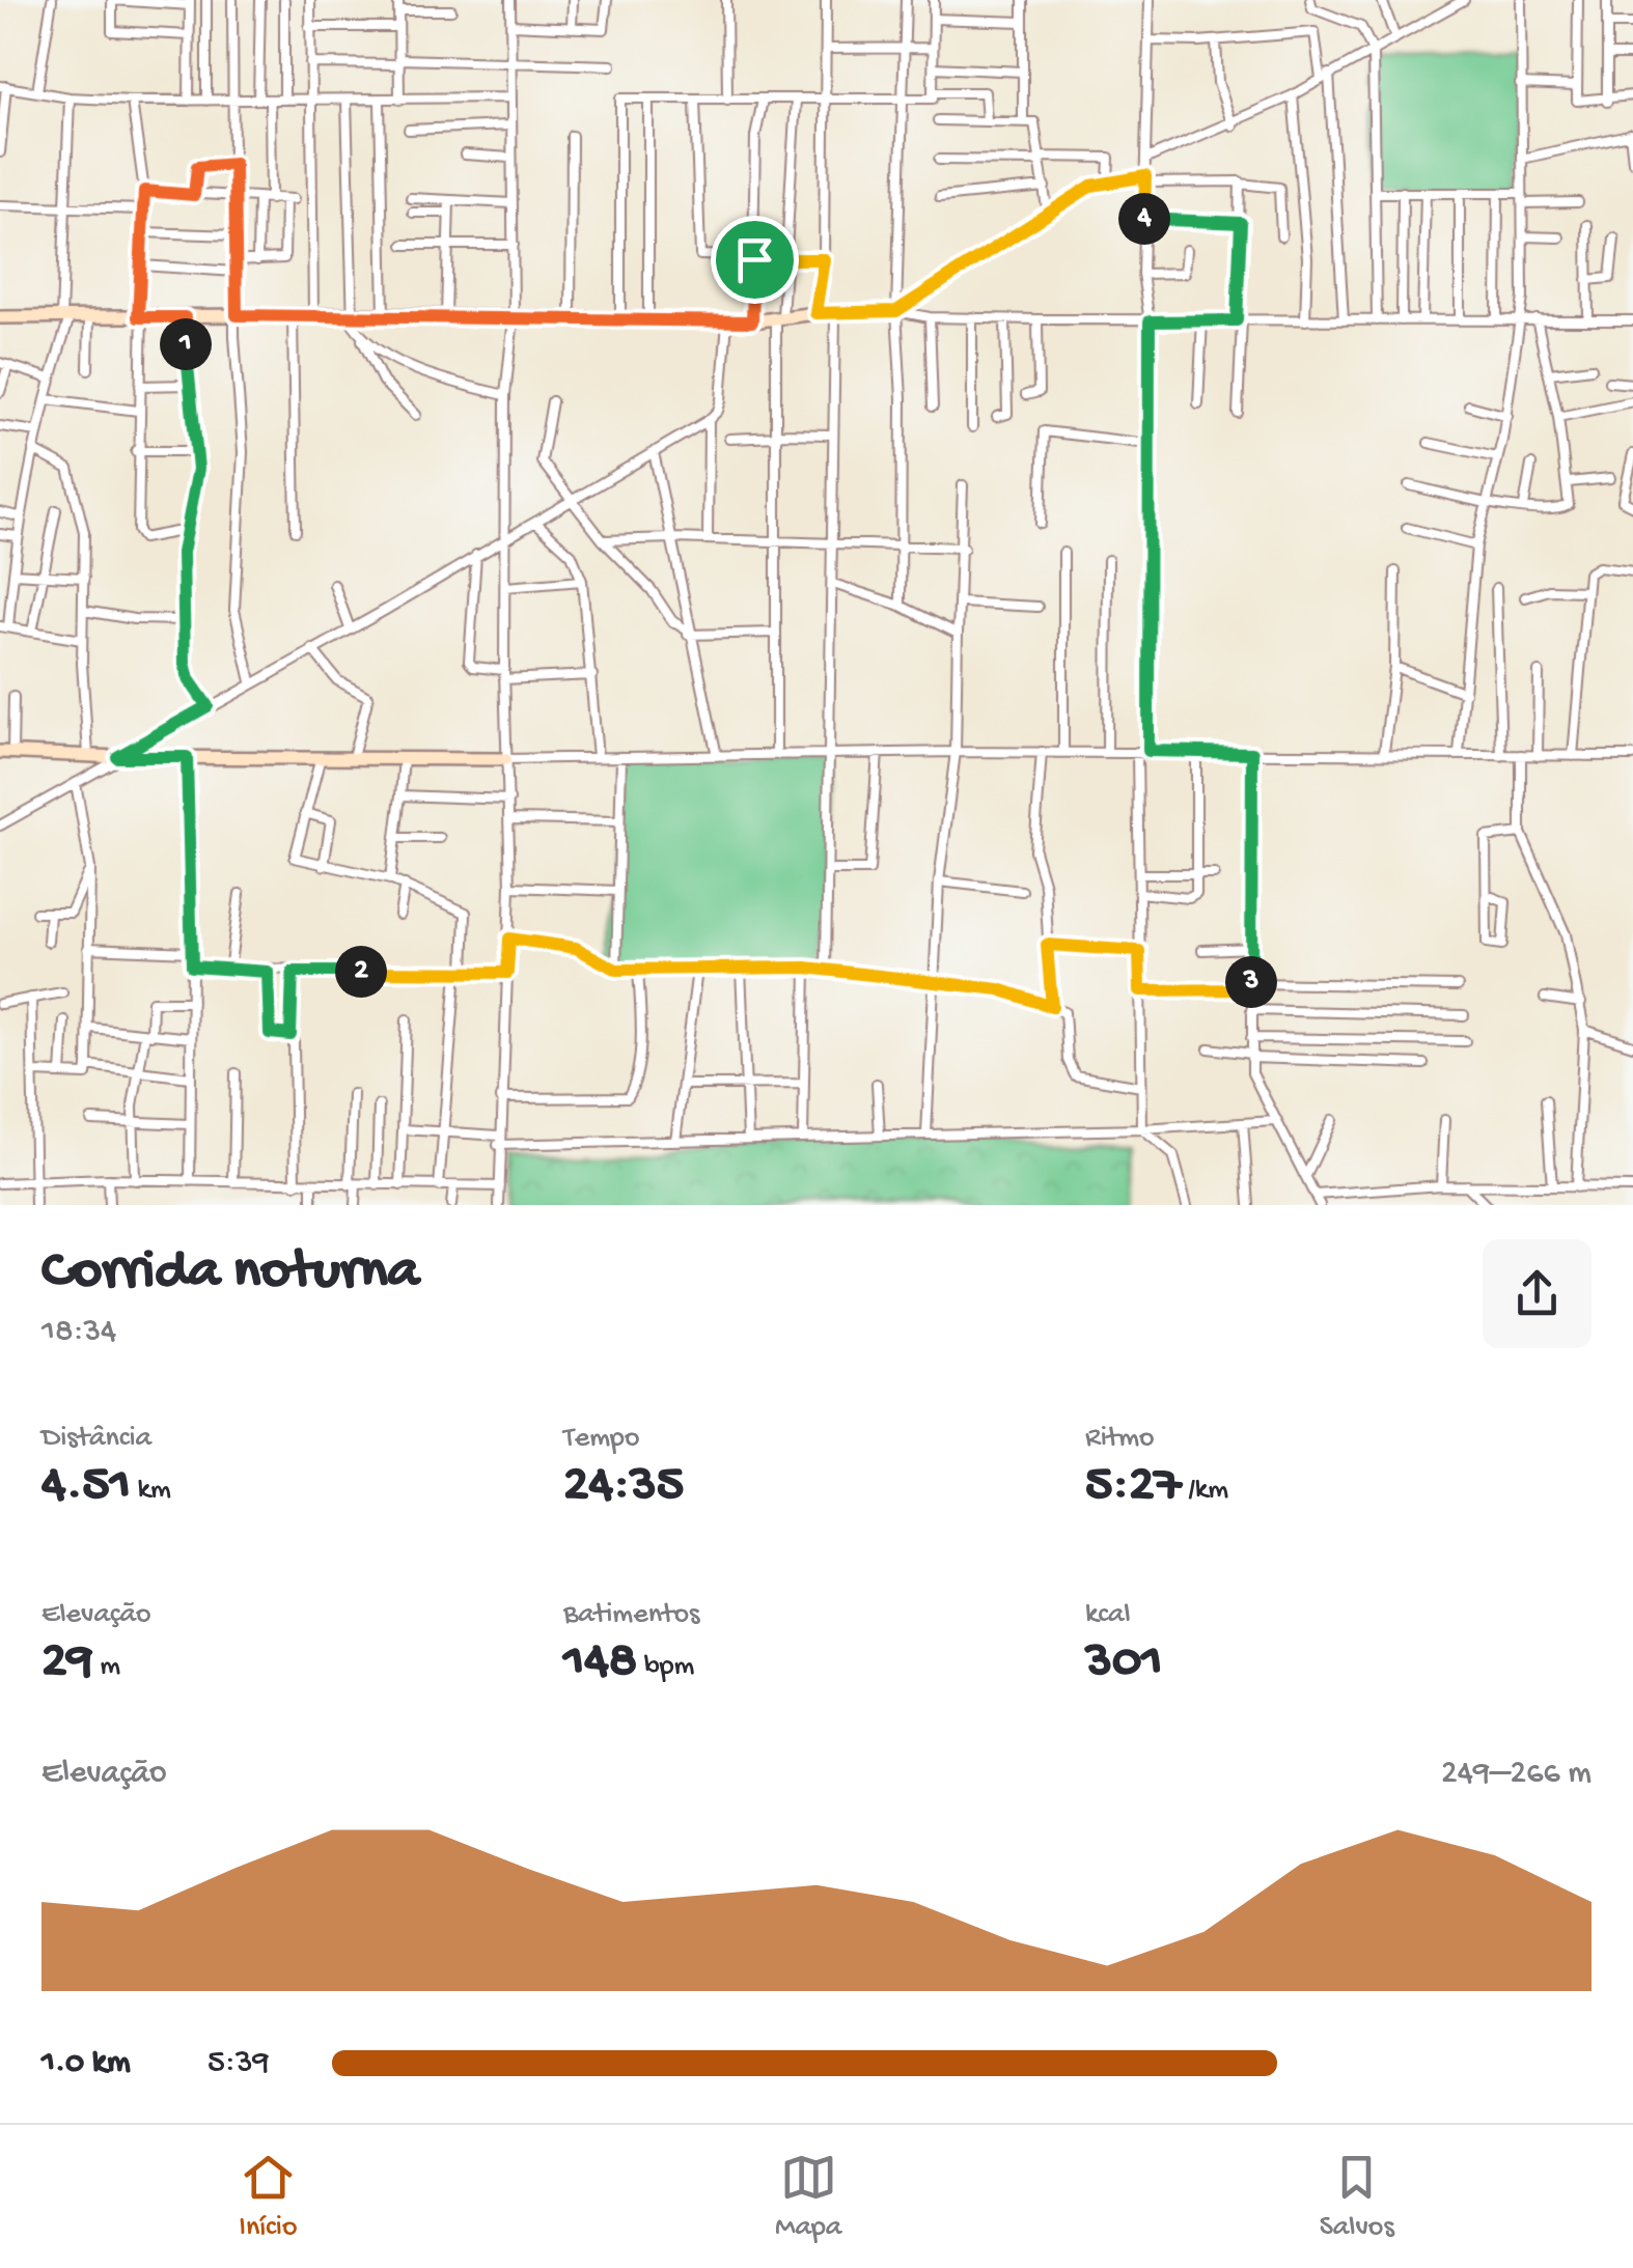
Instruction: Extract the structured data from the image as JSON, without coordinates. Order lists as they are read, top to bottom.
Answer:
{
  "page": {
    "pins": [
      "4",
      "1",
      "2",
      "3"
    ],
    "heading": ["Corrida noturna", "18:34"],
    "stats": [
      ["Distância", "4.51 km"],
      ["Tempo", "24:35"],
      ["Ritmo", "5:27 /km"],
      ["Elevação", "29 m"],
      ["Batimentos", "148 bpm"],
      ["kcal", "301"]
    ],
    "chart": ["Elevação", "249–266 m"],
    "list": [
      {
        "name": "1.0 km",
        "note": "5:39"
      }
    ],
    "tabs": ["Início", "Mapa", "Salvos"]
  }
}
